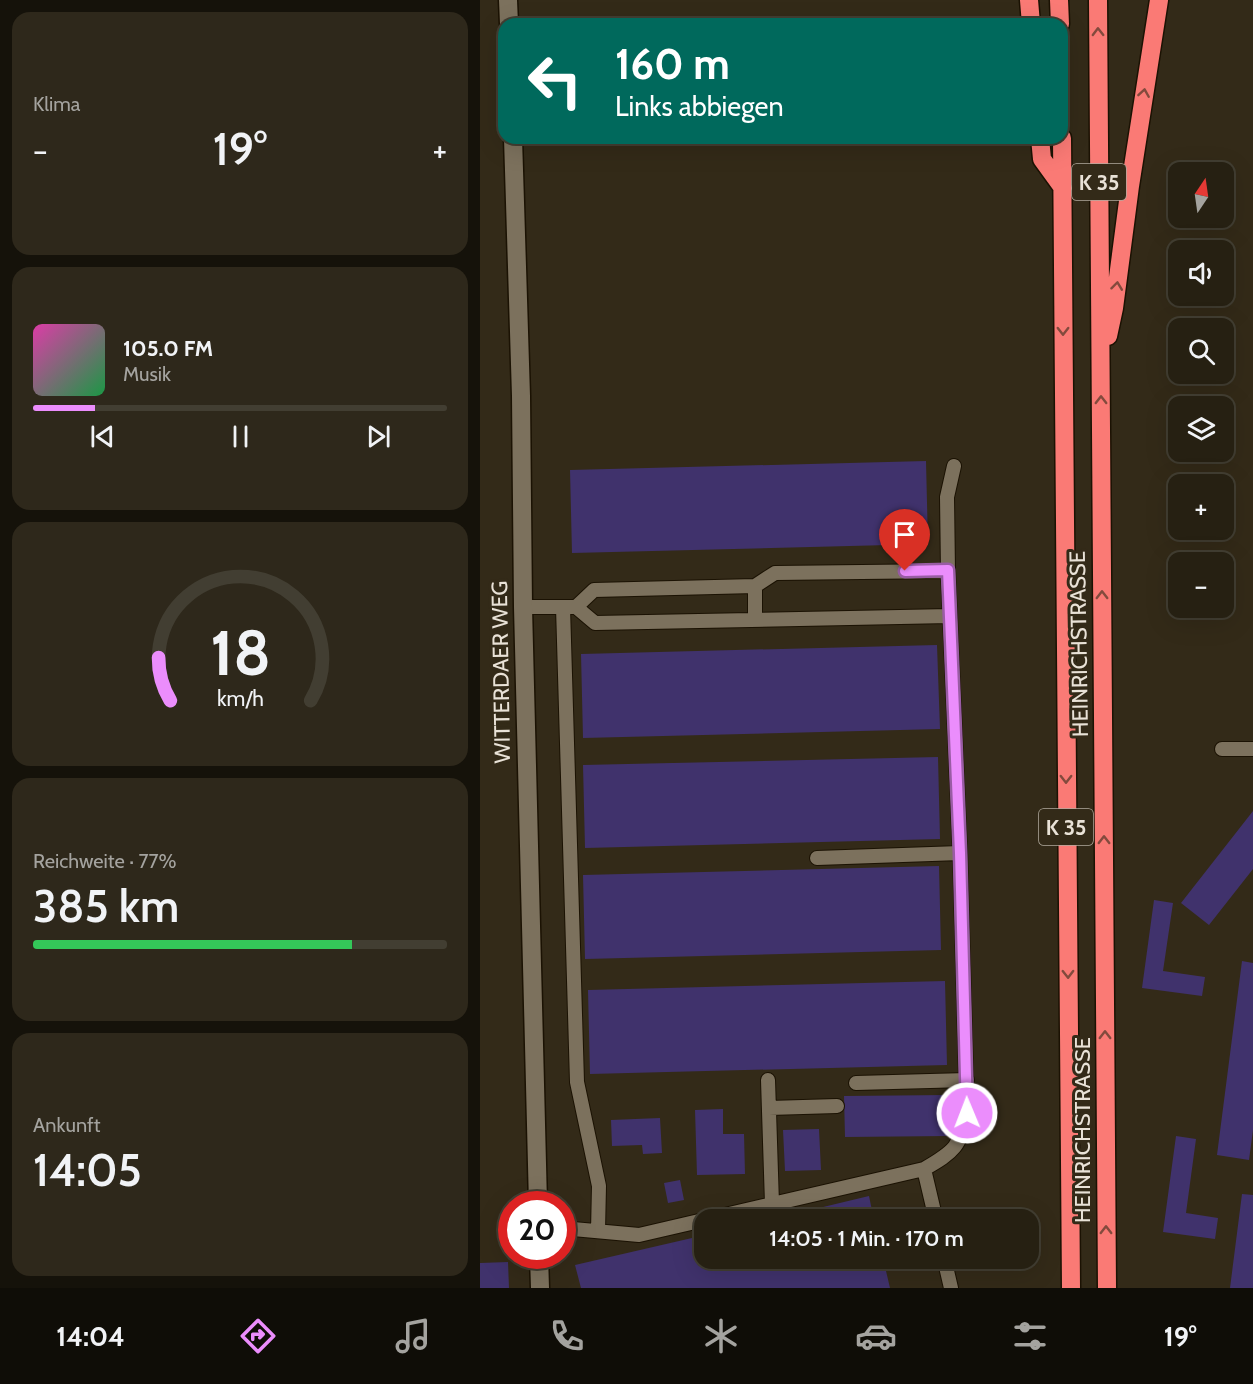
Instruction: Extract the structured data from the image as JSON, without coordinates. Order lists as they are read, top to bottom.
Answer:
{
  "streets": {
    "highway": ["K 35", "HEINRICHSTRASSE"],
    "street": ["WITTERDAER WEG"]
  },
  "north": "top",
  "page": {
    "tile": [
      "Klima",
      ["Reichweite · 77%", "385 km"],
      ["Ankunft", "14:05"]
    ],
    "turn": ["160 m", "Links abbiegen"],
    "heat": ["−", "19°", "+"],
    "map_buttons": ["+", "−"],
    "song": ["105.0 FM", "Musik"],
    "limit": "20",
    "trip": "14:05 · 1 Min. · 170 m",
    "tabs": ["14:04", "19°"],
    "gauge": ["18", "km/h"]
  }
}
